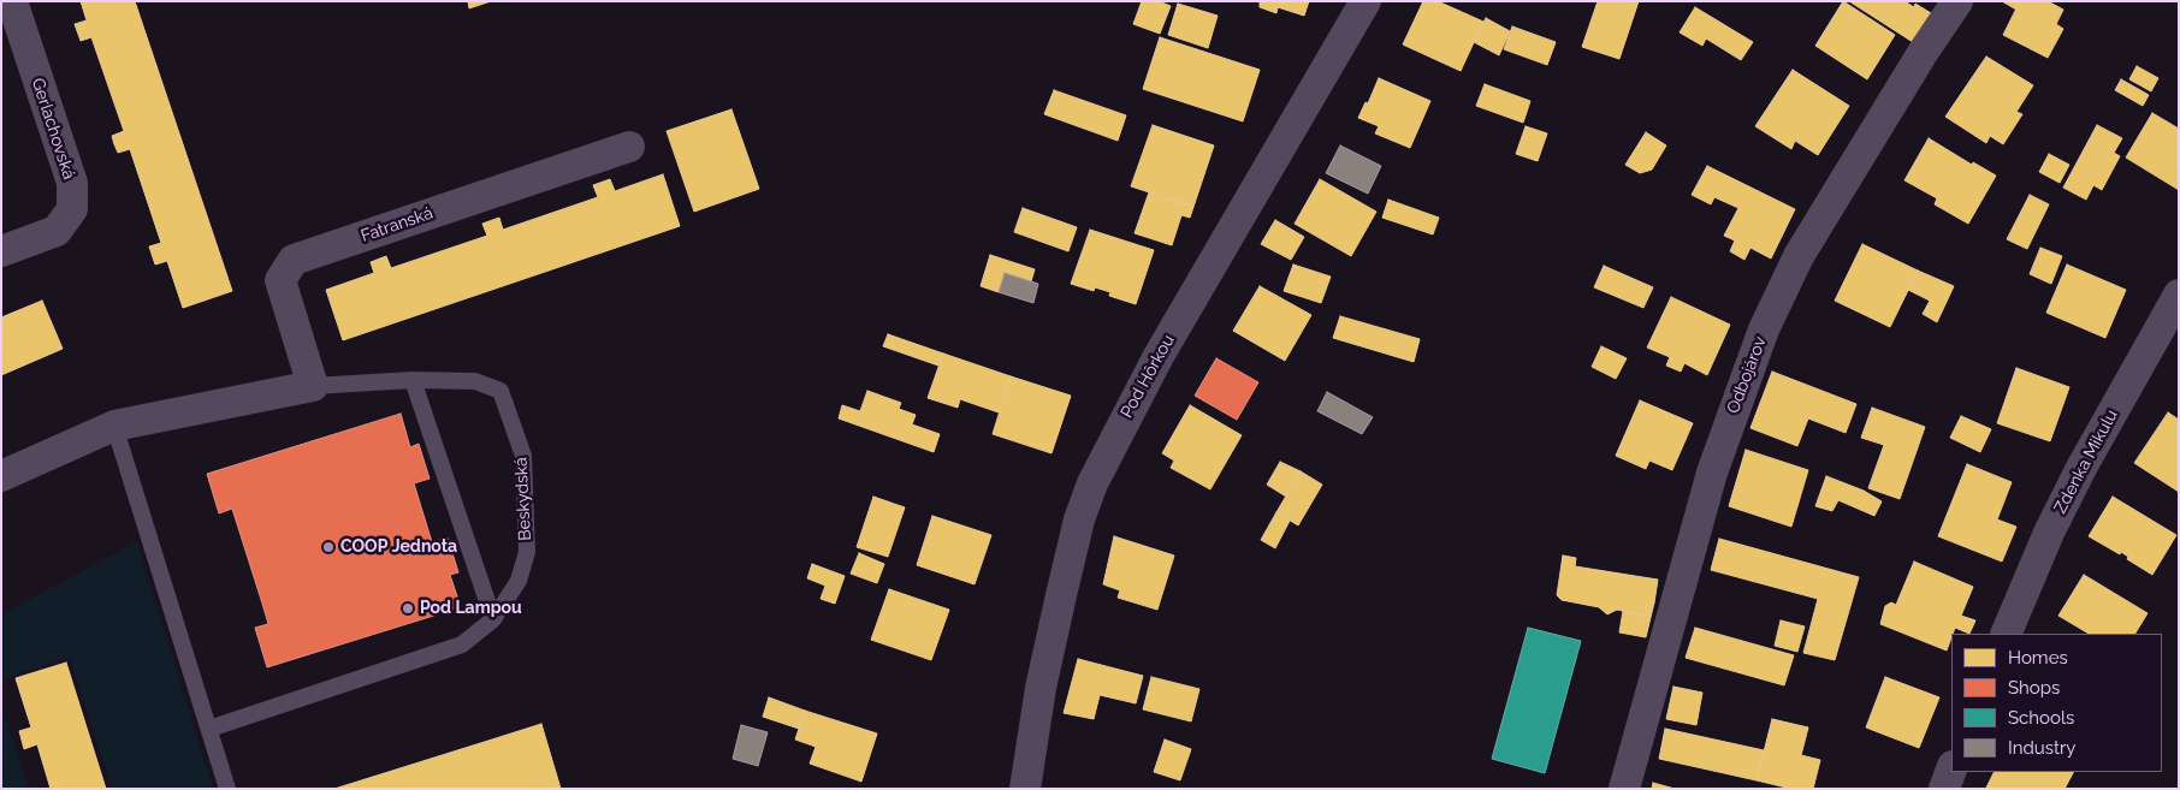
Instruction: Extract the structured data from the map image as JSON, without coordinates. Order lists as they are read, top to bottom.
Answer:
{
  "streets": {
    "street": [
      "Gerlachovská",
      "Fatranská",
      "Odbojárov",
      "Pod Hôrkou",
      "Zdenka Mikulu",
      "Beskydská"
    ]
  },
  "crossings": [
    ["Fatranská", "Beskydská"]
  ],
  "places": ["COOP Jednota", "Pod Lampou"],
  "legend": [
    "Homes",
    "Shops",
    "Schools",
    "Industry"
  ]
}
